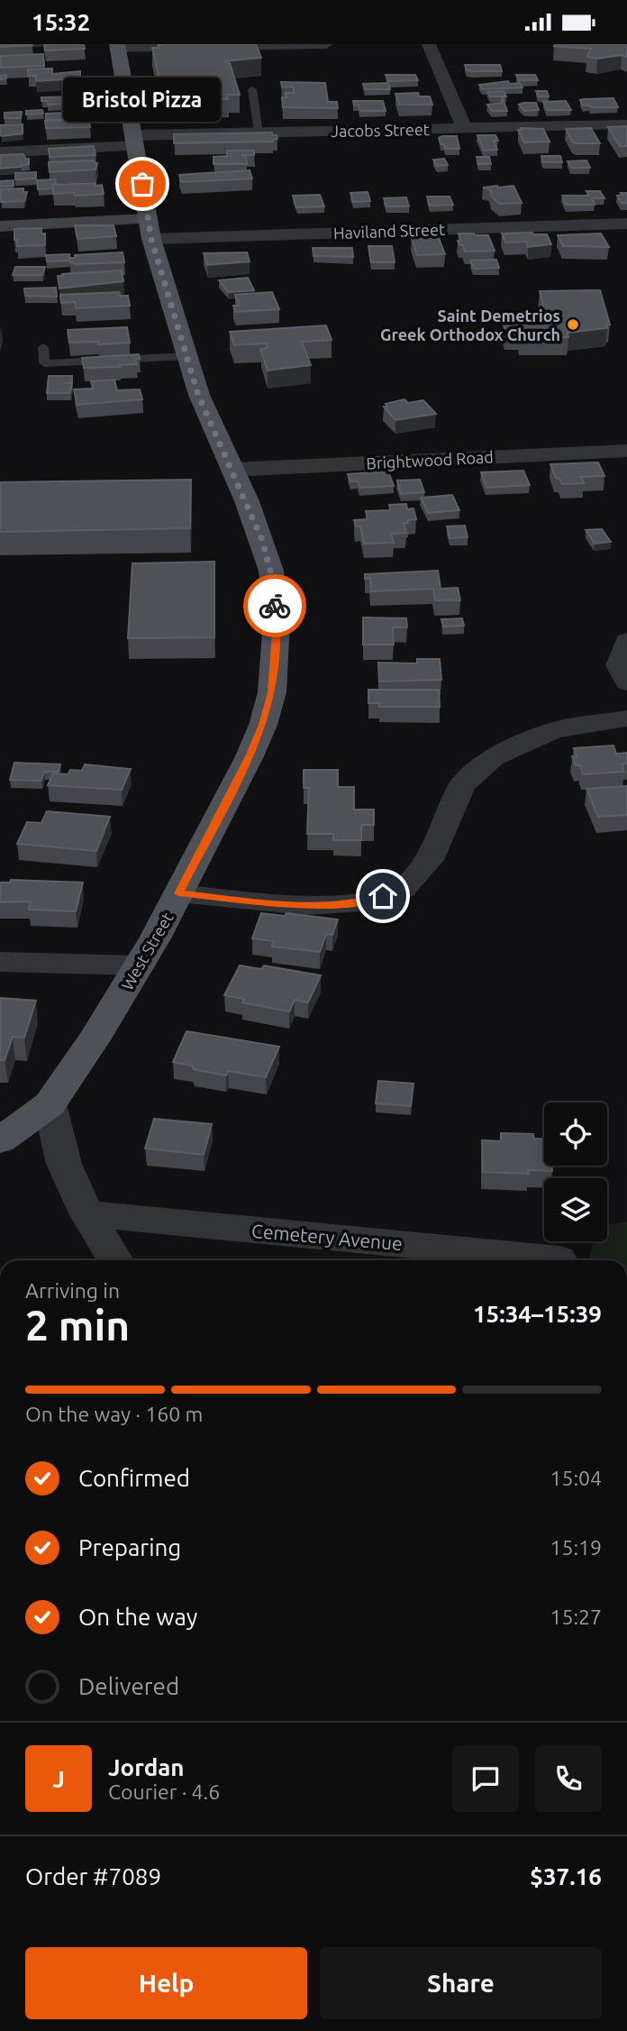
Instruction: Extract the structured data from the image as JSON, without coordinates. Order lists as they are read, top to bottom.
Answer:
{
  "streets": {
    "main road": ["West Street"],
    "street": [
      "Jacobs Street",
      "Haviland Street",
      "Brightwood Road",
      "Cemetery Avenue"
    ]
  },
  "crossings": [
    ["Jacobs Street", "West Street"],
    ["Haviland Street", "West Street"],
    ["Brightwood Road", "West Street"]
  ],
  "places": ["Bristol Pizza", "Saint Demetrios Greek Orthodox Church"],
  "page": {
    "status": "15:32",
    "bubble": "Bristol Pizza",
    "heading": ["2 min", "Arriving in", "15:34–15:39"],
    "panel": [
      "Jordan",
      "Courier · 4.6",
      "Order #7089",
      "$37.16"
    ],
    "bar": "On the way · 160 m",
    "list": [
      ["Confirmed", "15:04"],
      ["Preparing", "15:19"],
      ["On the way", "15:27"],
      "Delivered"
    ],
    "round": "J",
    "buttons": ["Help", "Share"]
  }
}
